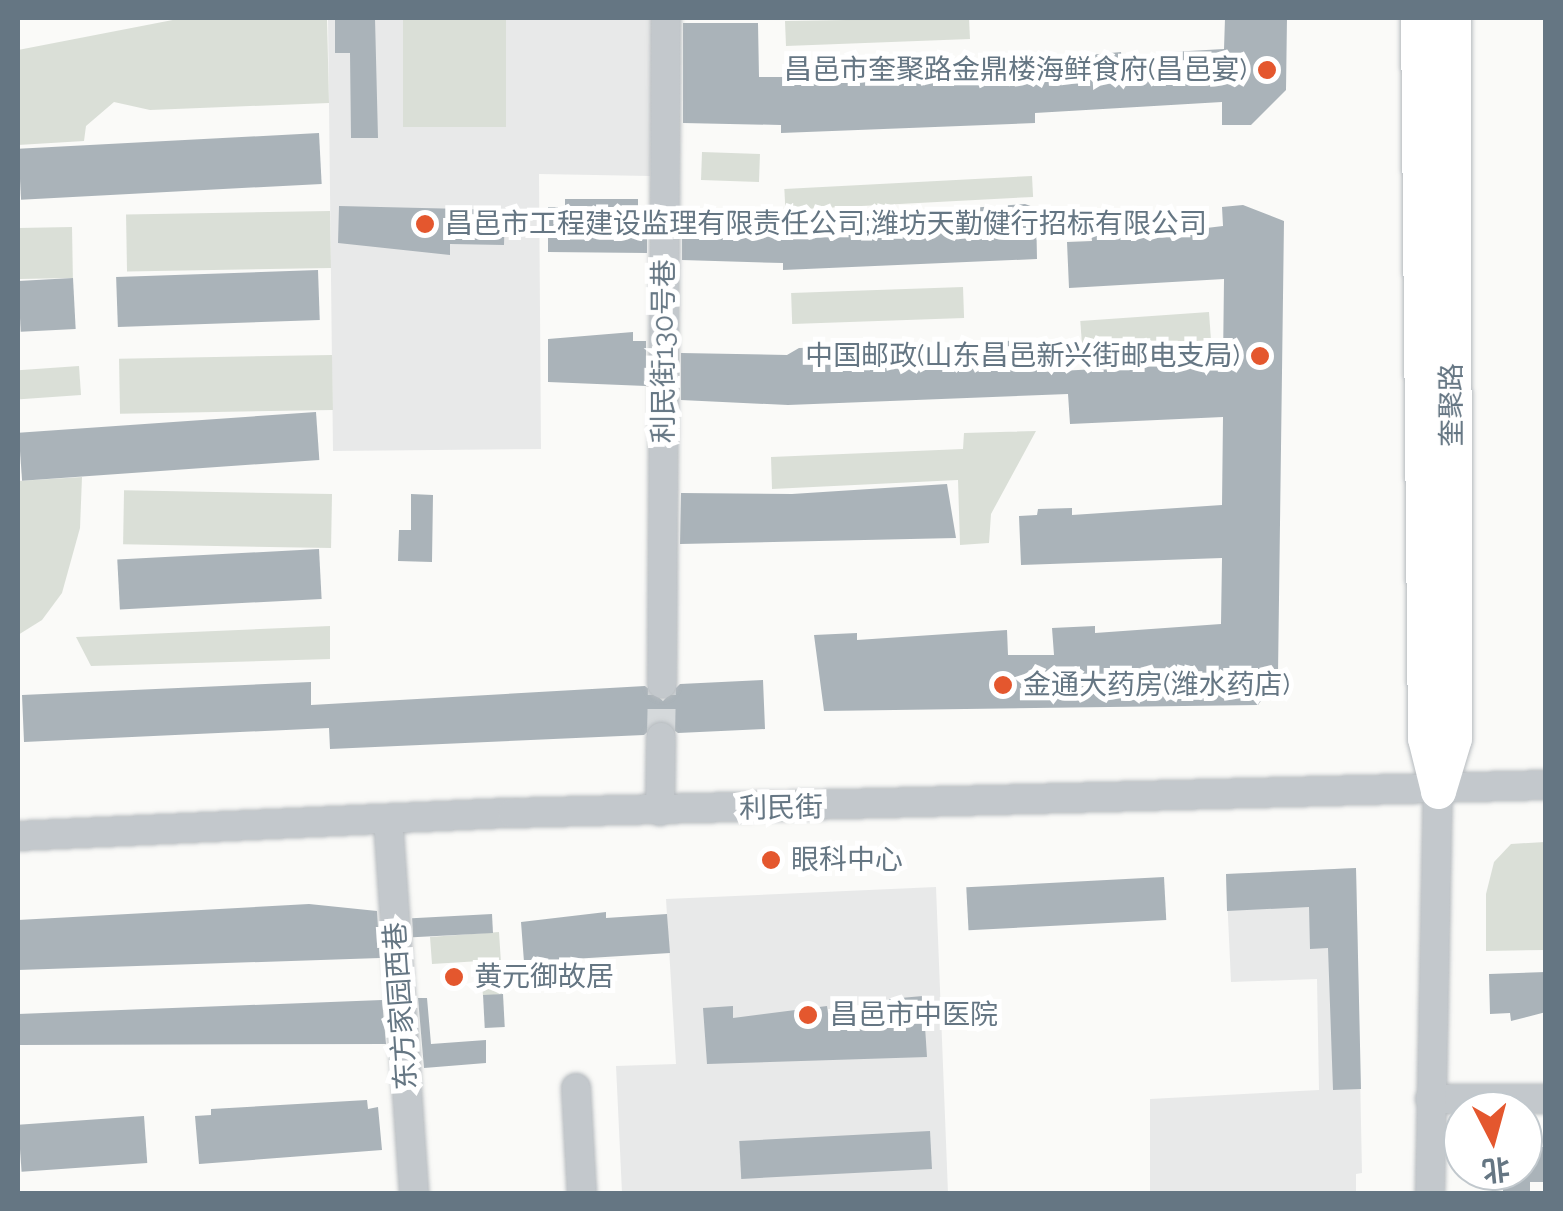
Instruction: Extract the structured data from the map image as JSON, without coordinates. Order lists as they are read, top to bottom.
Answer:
{
  "streets": {
    "main road": ["奎聚路"],
    "street": ["利民街130号巷", "利民街", "东方家园西巷"]
  },
  "crossings": [
    ["奎聚路", "利民街"],
    ["利民街", "东方家园西巷"]
  ],
  "places": [
    "昌邑市奎聚路金鼎楼海鲜食府(昌邑宴)",
    "昌邑市工程建设监理有限责任公司;潍坊天勤健行招标有限公司",
    "中国邮政(山东昌邑新兴街邮电支局)",
    "金通大药房(潍水药店)",
    "眼科中心",
    "黄元御故居",
    "昌邑市中医院"
  ],
  "north": "bottom"
}
